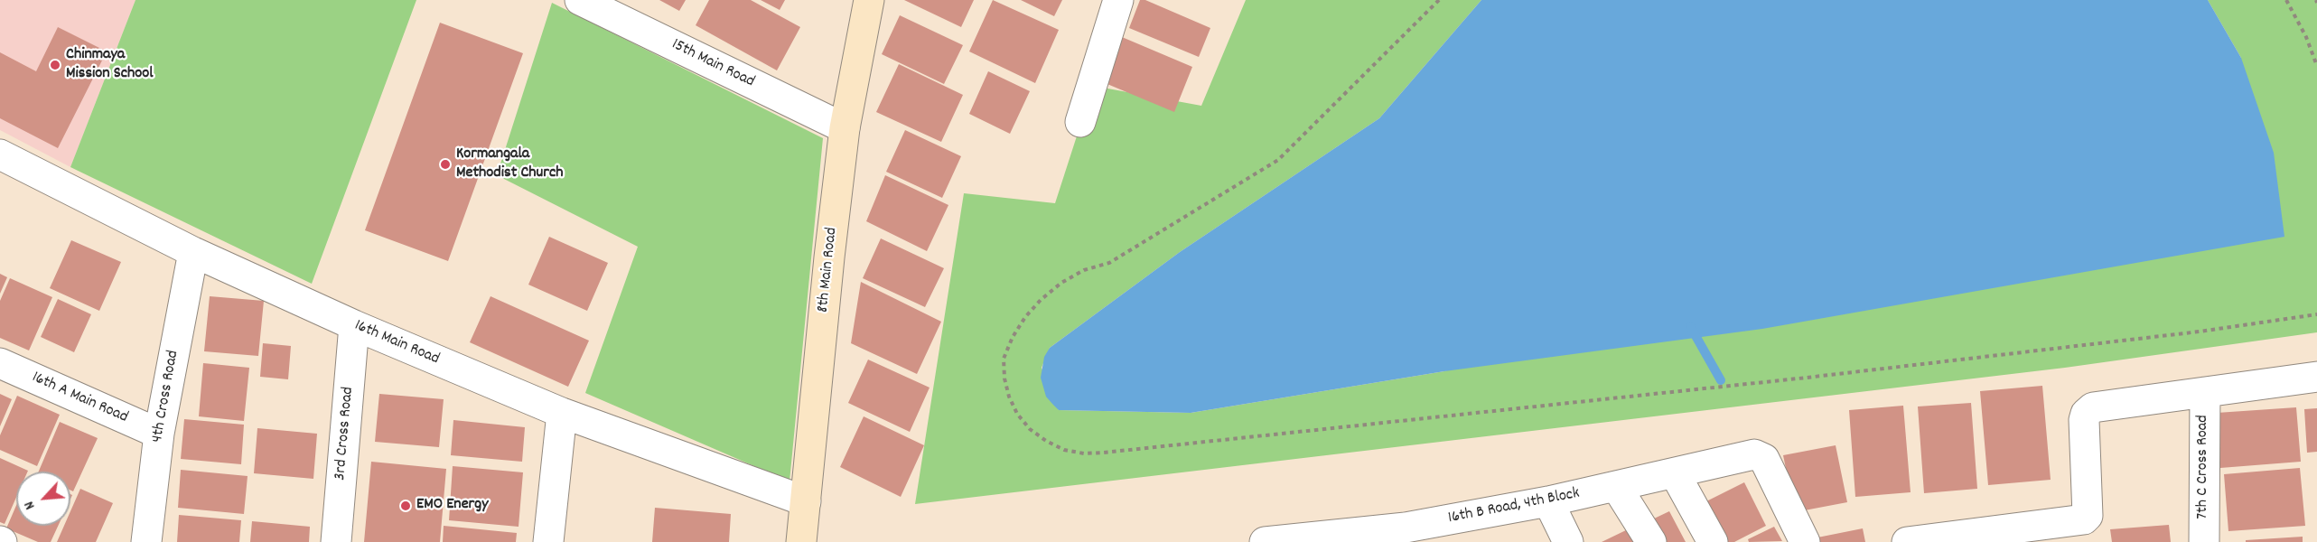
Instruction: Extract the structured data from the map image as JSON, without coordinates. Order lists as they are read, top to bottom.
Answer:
{
  "streets": {
    "street": [
      "15th Main Road",
      "8th Main Road",
      "16th Main Road",
      "4th Cross Road",
      "16th A Main Road",
      "3rd Cross Road",
      "7th C Cross Road",
      "16th B Road, 4th Block"
    ]
  },
  "crossings": [
    ["15th Main Road", "8th Main Road"],
    ["8th Main Road", "16th Main Road"],
    ["16th Main Road", "4th Cross Road"],
    ["16th Main Road", "3rd Cross Road"],
    ["4th Cross Road", "16th A Main Road"]
  ],
  "places": ["Chinmaya Mission School", "Kormangala Methodist Church", "EMO Energy"],
  "north": "bottom left"
}
